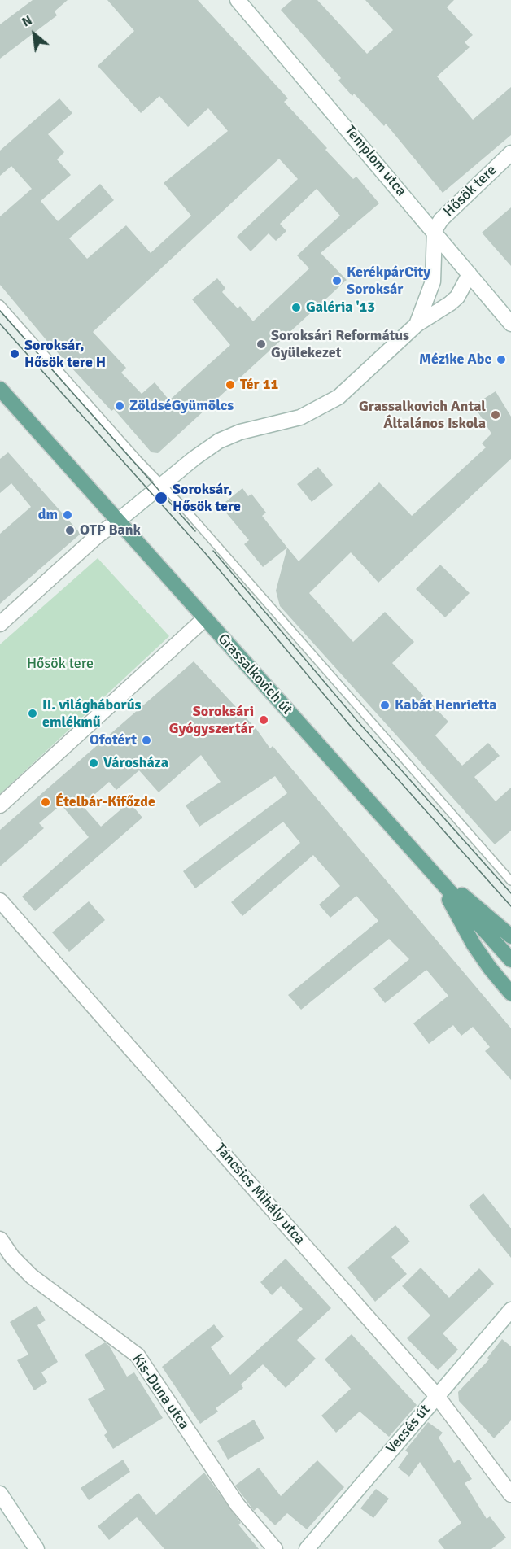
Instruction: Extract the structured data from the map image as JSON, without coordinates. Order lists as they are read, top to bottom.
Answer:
{
  "streets": {
    "main road": ["Grassalkovich út"],
    "street": [
      "Templom utca",
      "Hősök tere",
      "Táncsics Mihály utca",
      "Kis-Duna utca",
      "Vecsés út"
    ]
  },
  "crossings": [
    ["Templom utca", "Hősök tere"],
    ["Hősök tere", "Grassalkovich út"],
    ["Táncsics Mihály utca", "Vecsés út"]
  ],
  "parks": ["Hősök tere"],
  "places": [
    "KerékpárCity Soroksár",
    "Galéria '13",
    "Soroksári Református Gyülekezet",
    "Soroksár, Hősök tere H",
    "Mézike Abc",
    "Tér 11",
    "ZöldséGyümölcs",
    "Grassalkovich Antal Általános Iskola",
    "Soroksár, Hősök tere",
    "dm",
    "OTP Bank",
    "Kabát Henrietta",
    "II. világháborús emlékmű",
    "Soroksári Gyógyszertár",
    "Ofotért",
    "Városháza",
    "Ételbár-Kifőzde"
  ],
  "north": "top left"
}
